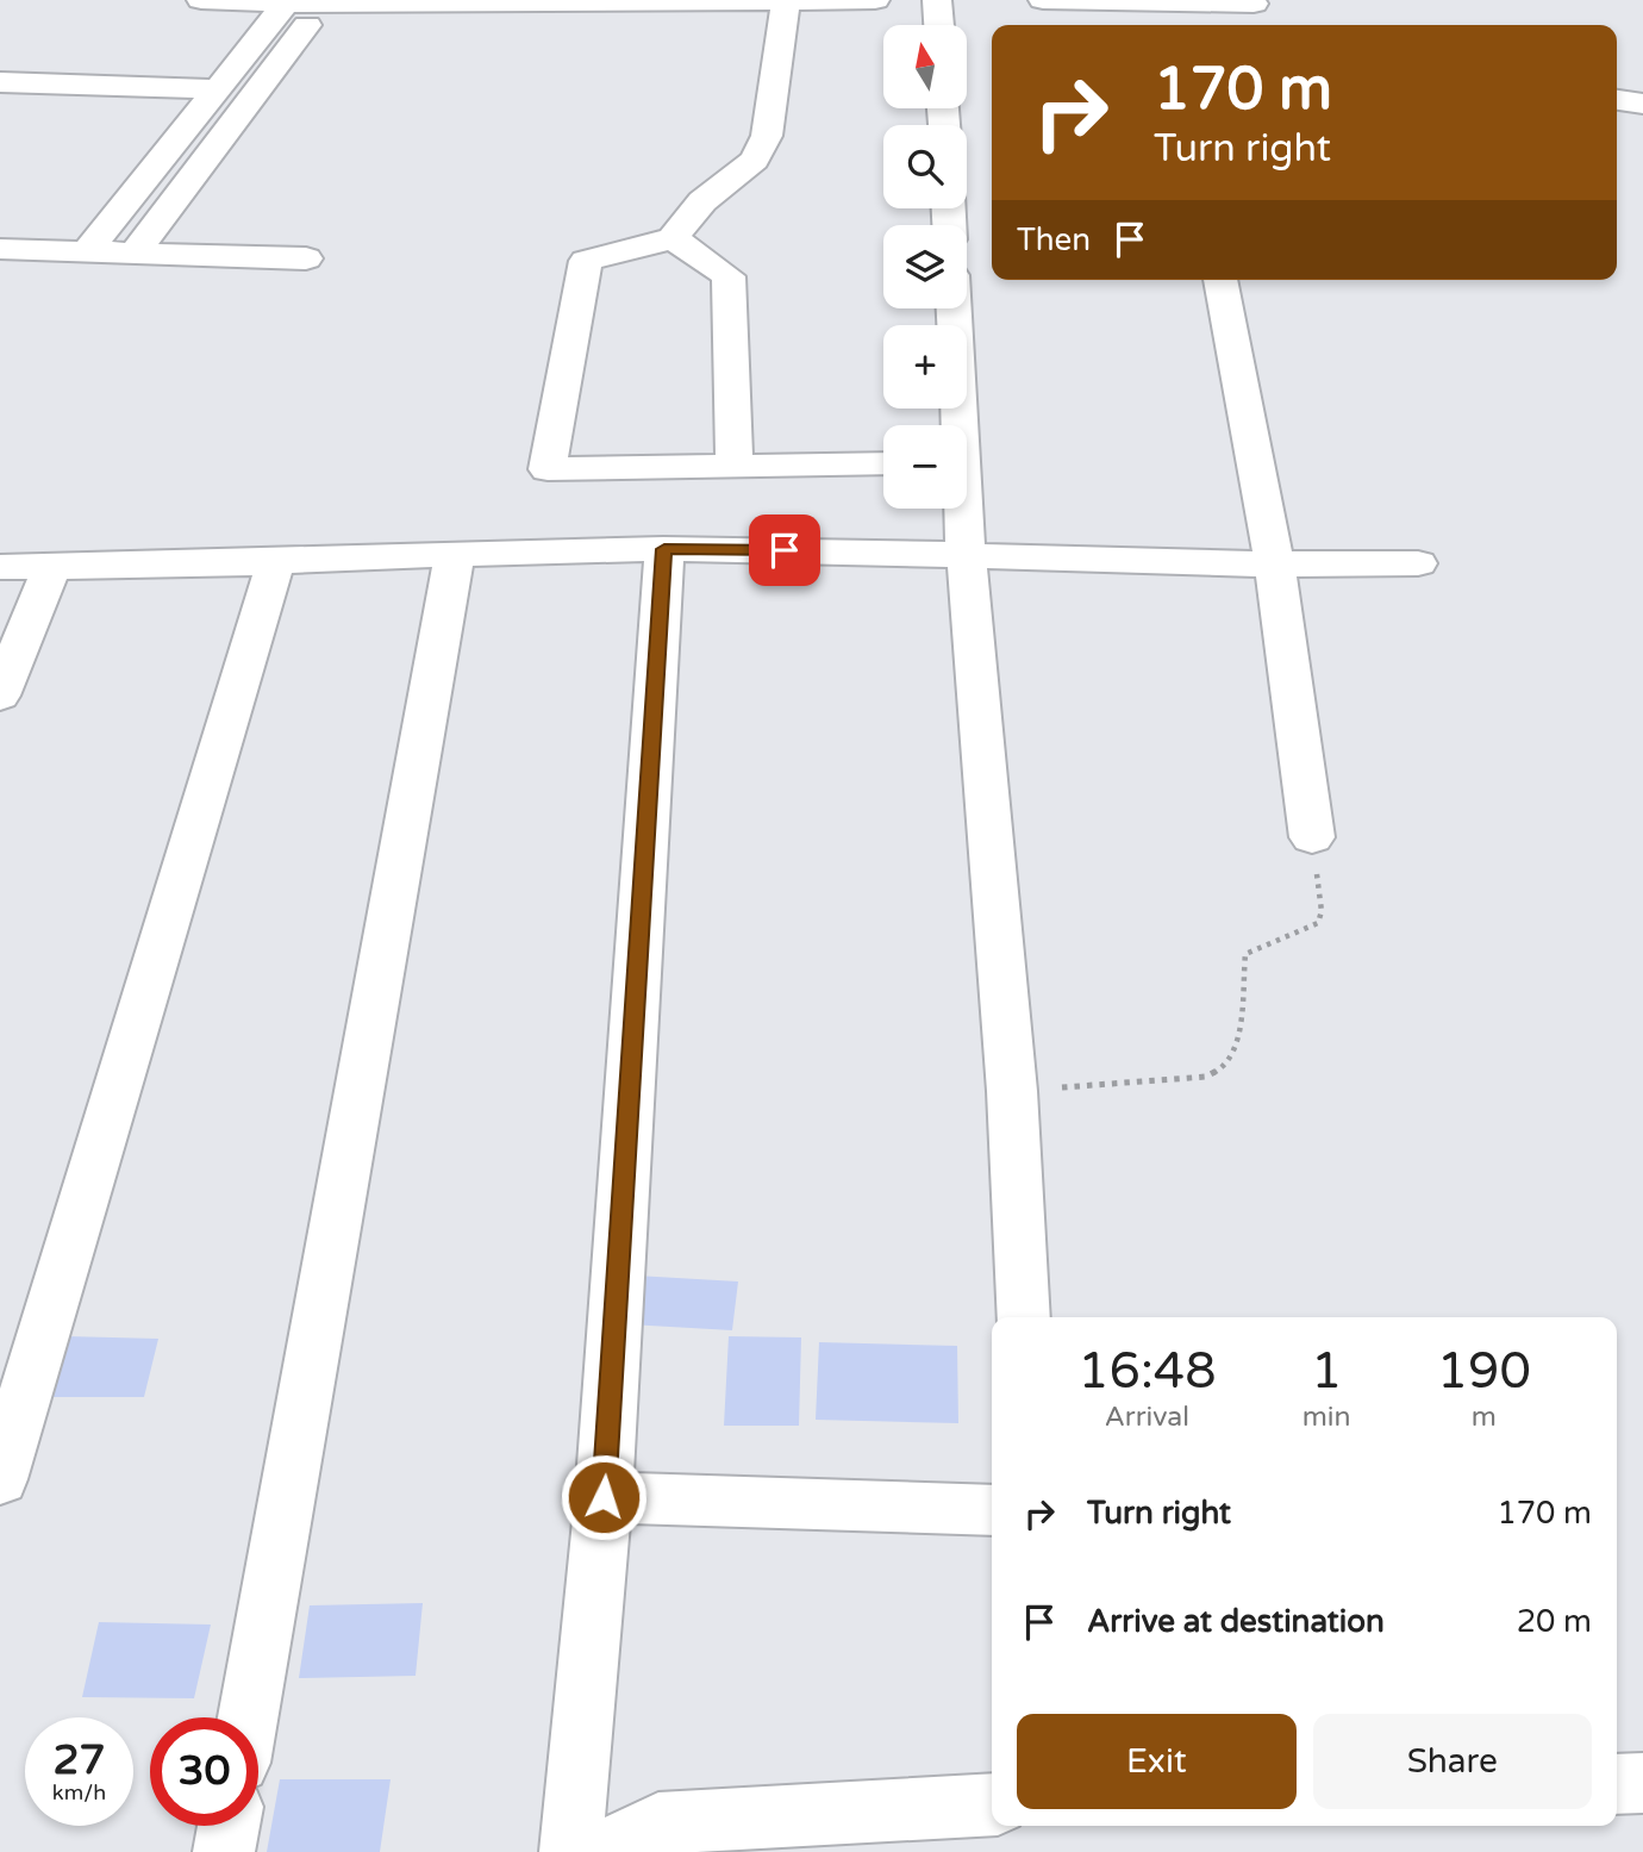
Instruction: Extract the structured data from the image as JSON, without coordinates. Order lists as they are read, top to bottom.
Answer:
{
  "north": "top",
  "page": {
    "map_buttons": ["+", "−"],
    "turn": ["170 m", "Turn right"],
    "then": "Then",
    "eta": [
      "16:48",
      "Arrival",
      "1",
      "min",
      "190",
      "m"
    ],
    "list": [
      {
        "name": "Turn right",
        "value": "170 m"
      },
      {
        "name": "Arrive at destination",
        "value": "20 m"
      }
    ],
    "buttons": ["Exit", "Share"],
    "speed": "27 km/h",
    "limit": "30"
  }
}
